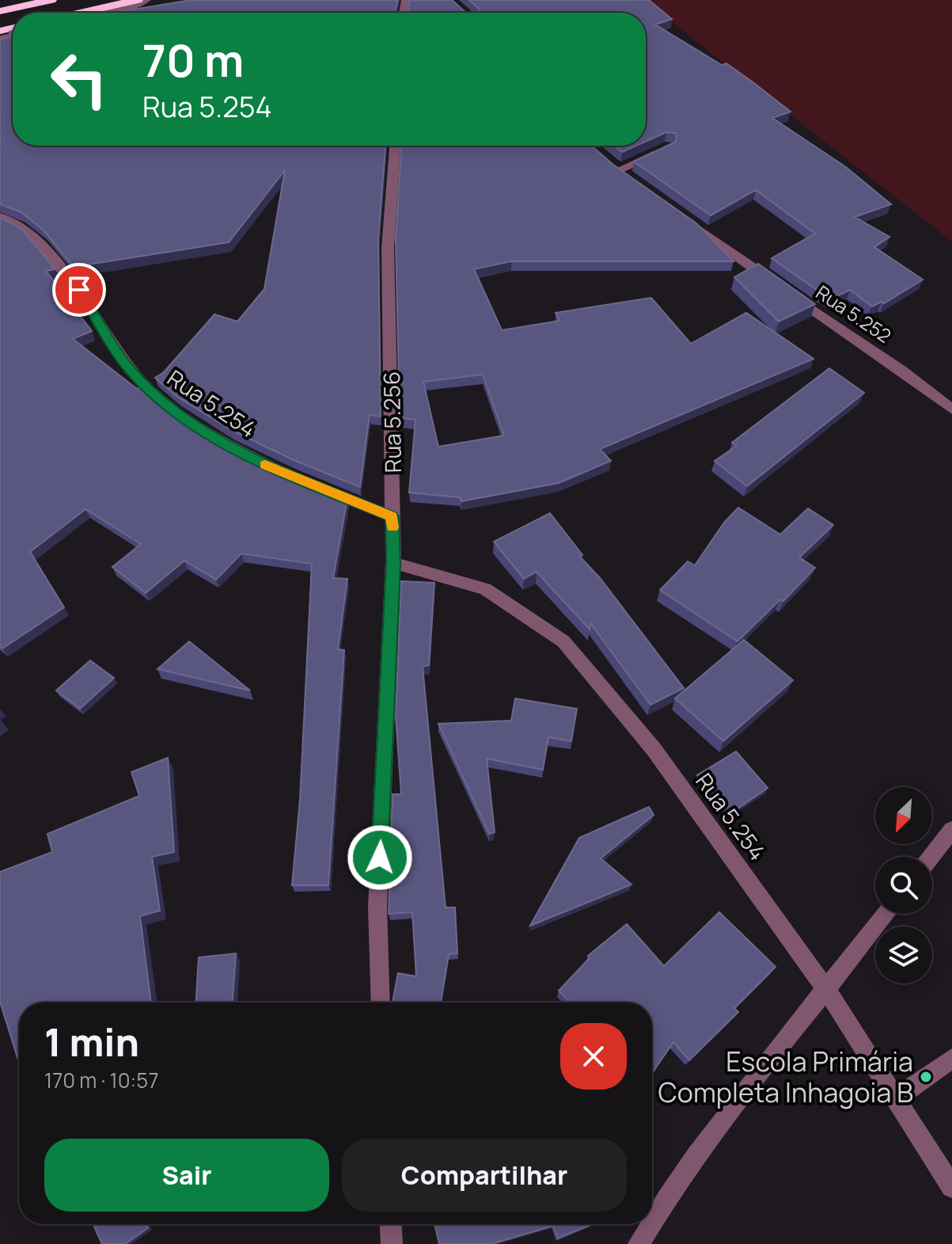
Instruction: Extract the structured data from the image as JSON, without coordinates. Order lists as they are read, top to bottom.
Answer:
{
  "streets": {
    "street": ["Rua 5.252", "Rua 5.254", "Rua 5.256"]
  },
  "crossings": [
    ["Rua 5.254", "Rua 5.256"]
  ],
  "places": ["Escola Primária Completa Inhagoia B"],
  "north": "bottom left",
  "page": {
    "turn": ["70 m", "Rua 5.254"],
    "heading": ["1 min", "170 m · 10:57"],
    "buttons": ["Sair", "Compartilhar"]
  }
}
